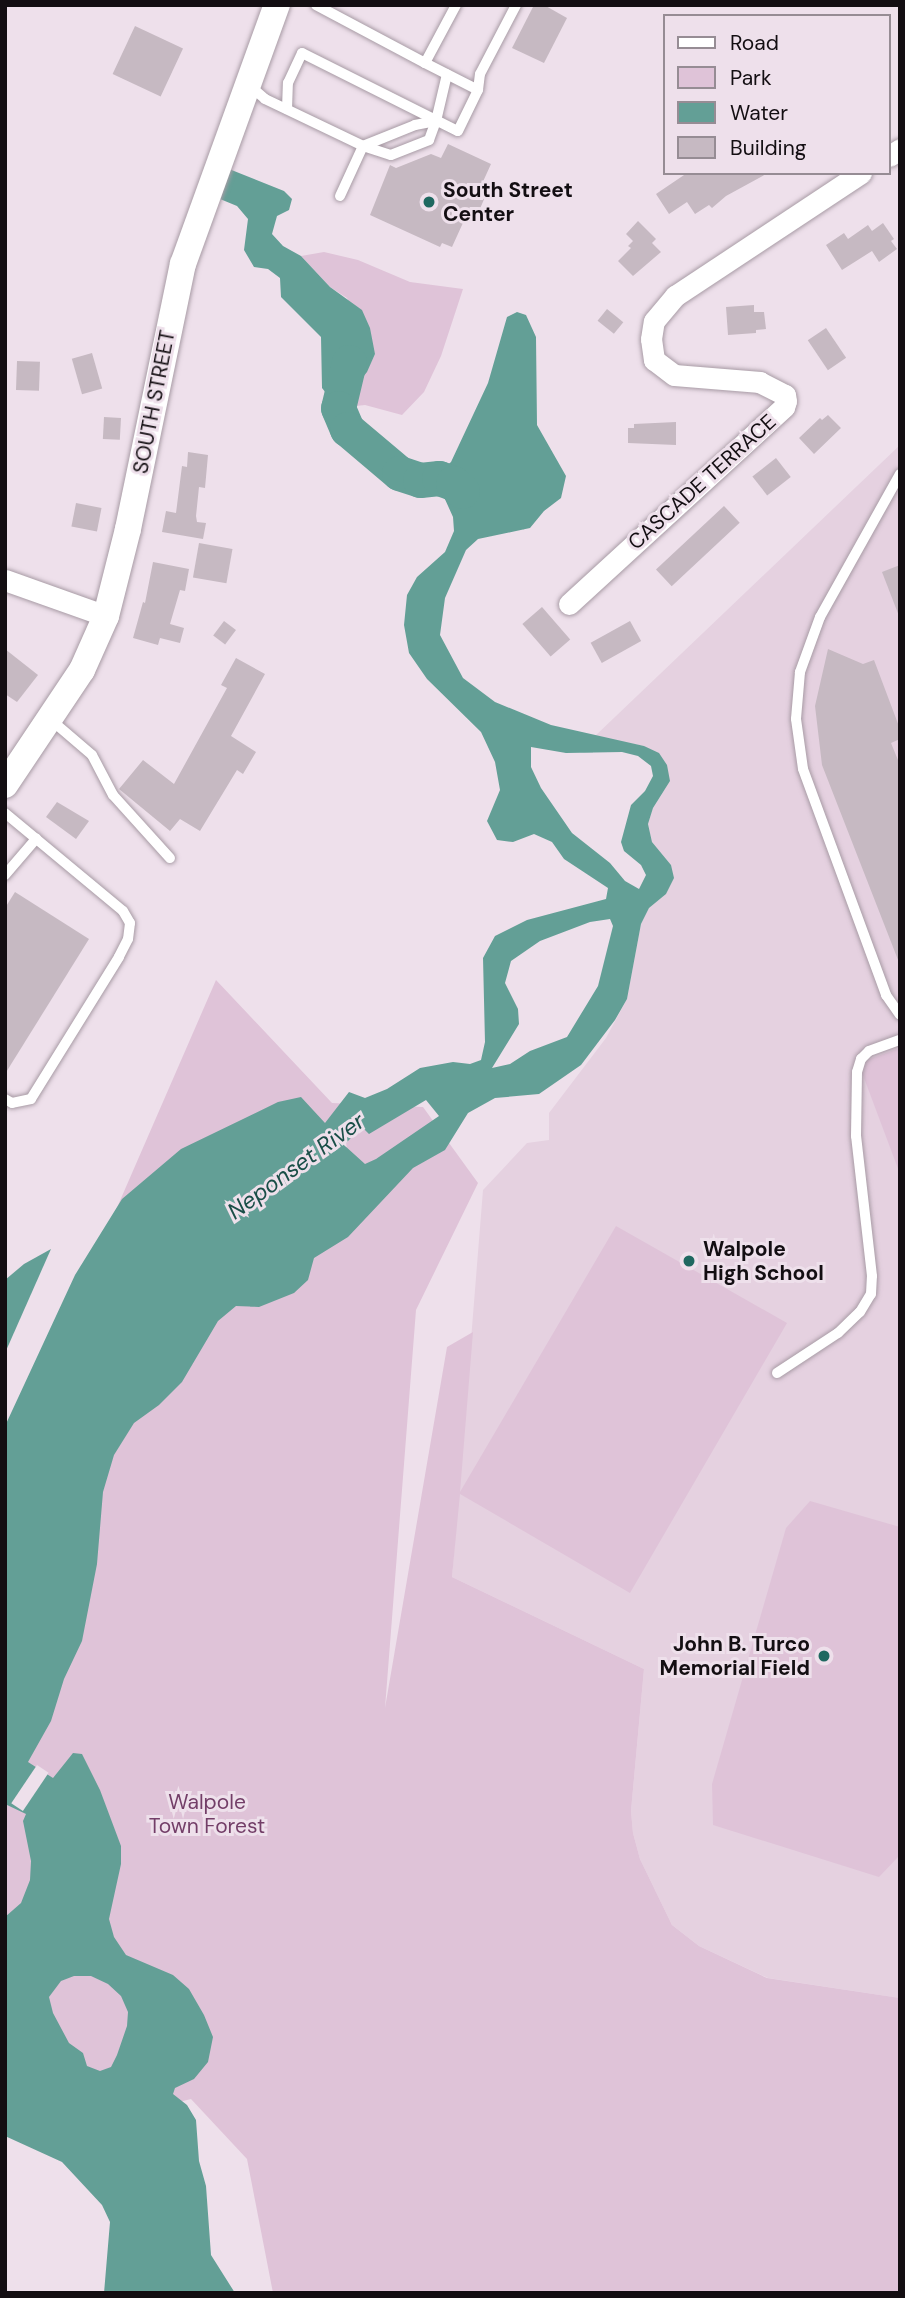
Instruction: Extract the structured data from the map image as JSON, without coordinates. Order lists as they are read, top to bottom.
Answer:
{
  "streets": {
    "street": ["SOUTH STREET", "CASCADE TERRACE"]
  },
  "water": ["Neponset River"],
  "parks": ["Walpole Town Forest"],
  "places": ["South Street Center", "Walpole High School", "John B. Turco Memorial Field"],
  "legend": [
    "Road",
    "Park",
    "Water",
    "Building"
  ]
}
